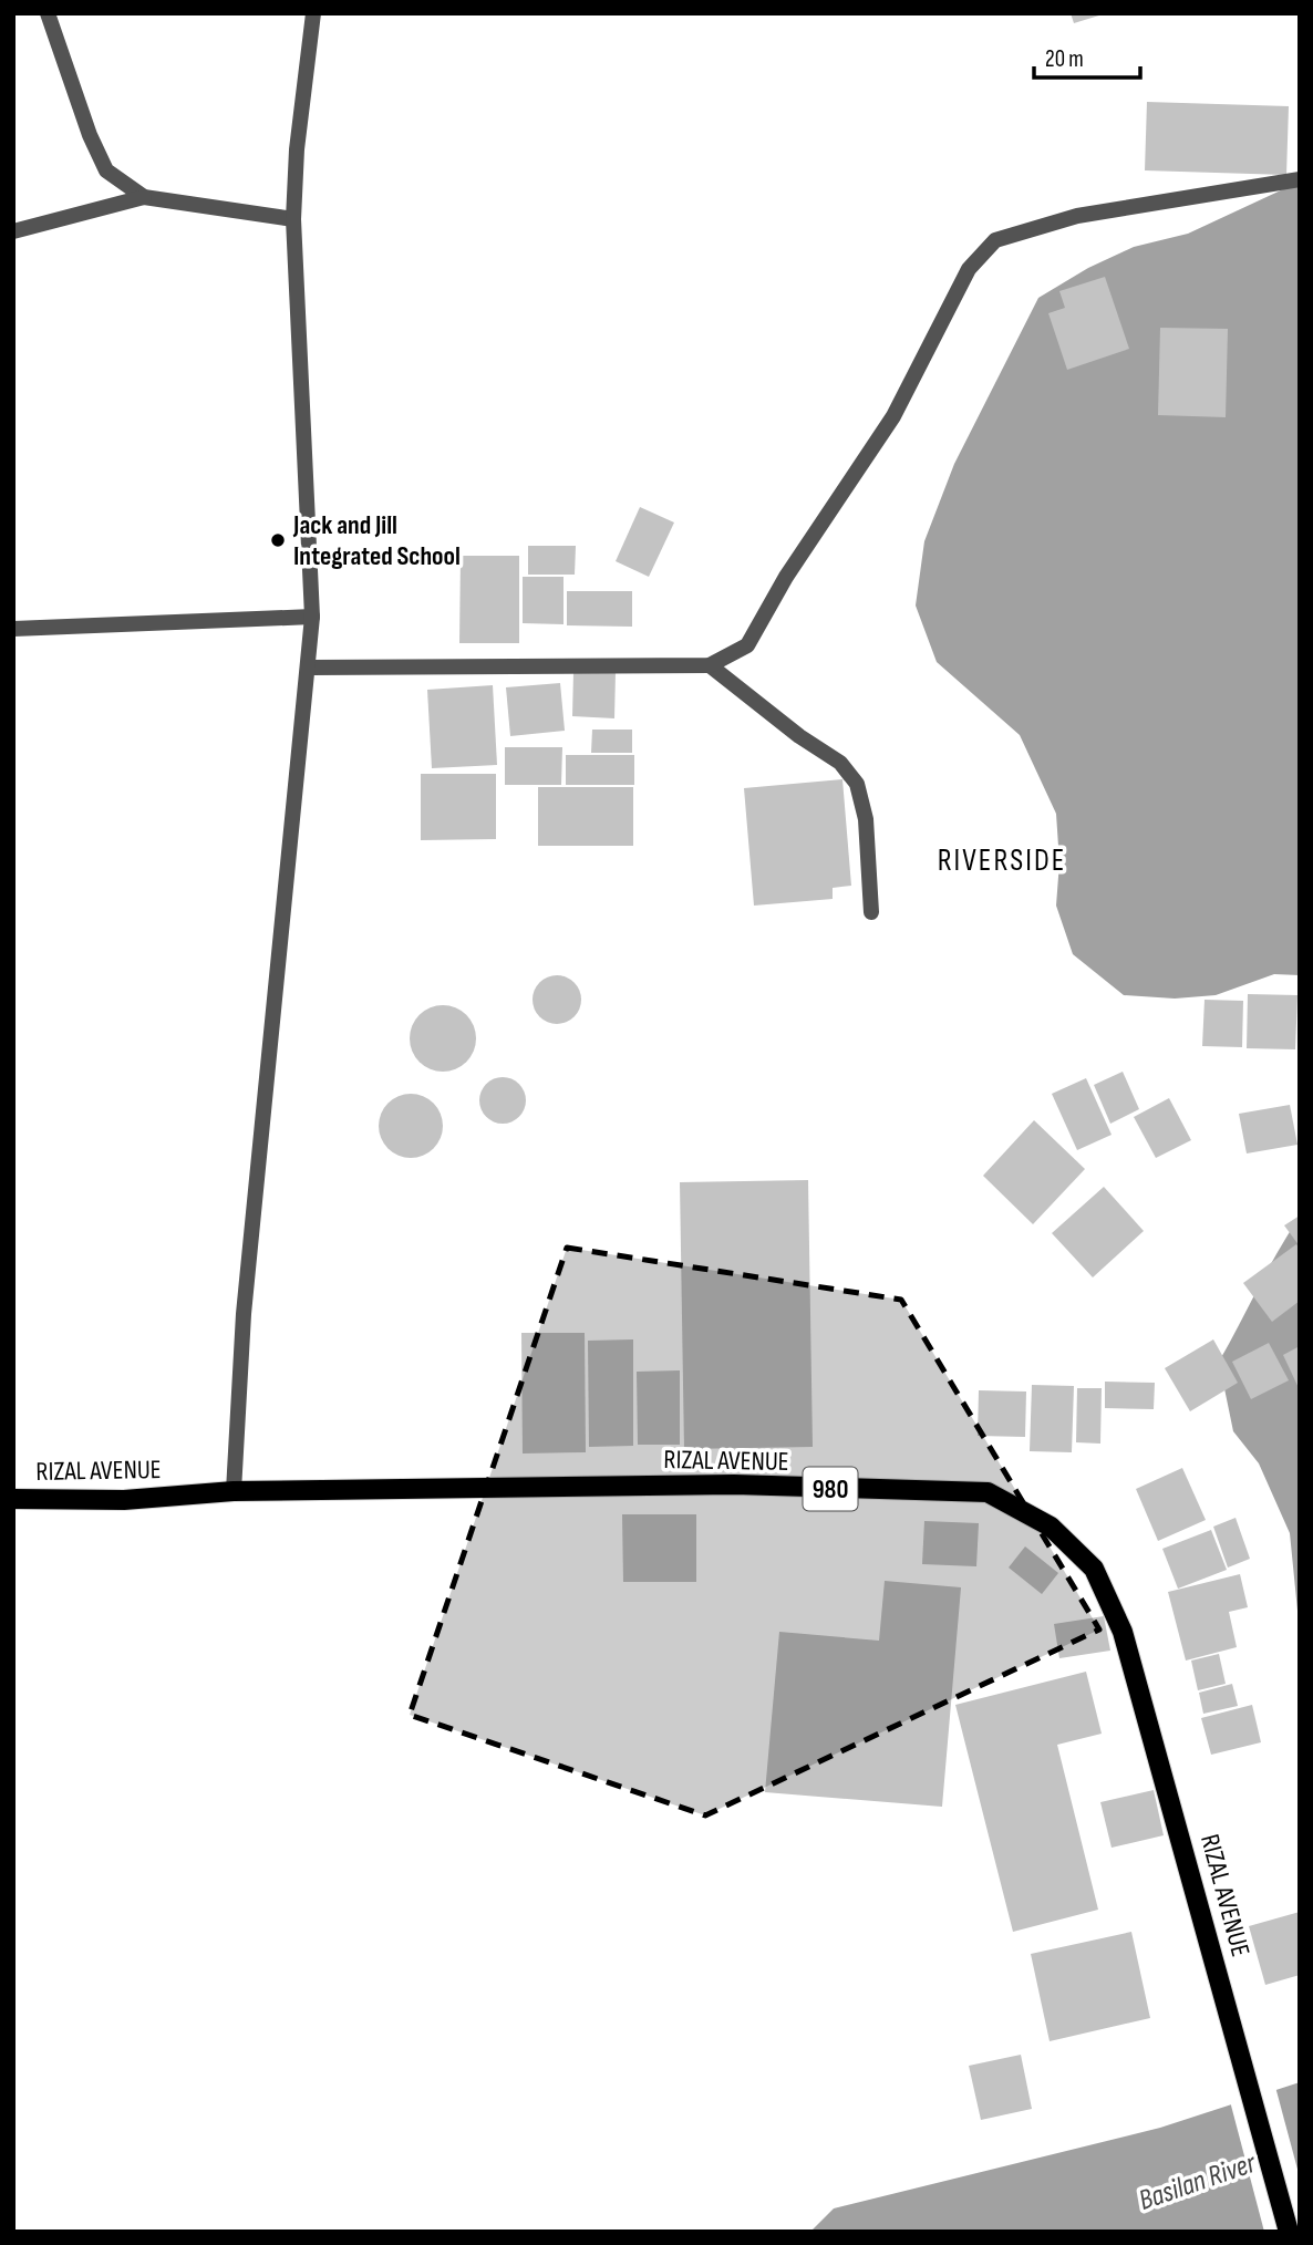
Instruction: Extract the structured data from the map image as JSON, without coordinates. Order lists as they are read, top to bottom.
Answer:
{
  "streets": {
    "main road": ["RIZAL AVENUE", "980"]
  },
  "districts": ["RIVERSIDE"],
  "water": ["Basilan River"],
  "places": ["Jack and Jill Integrated School"],
  "scale_bar": "20 m"
}
